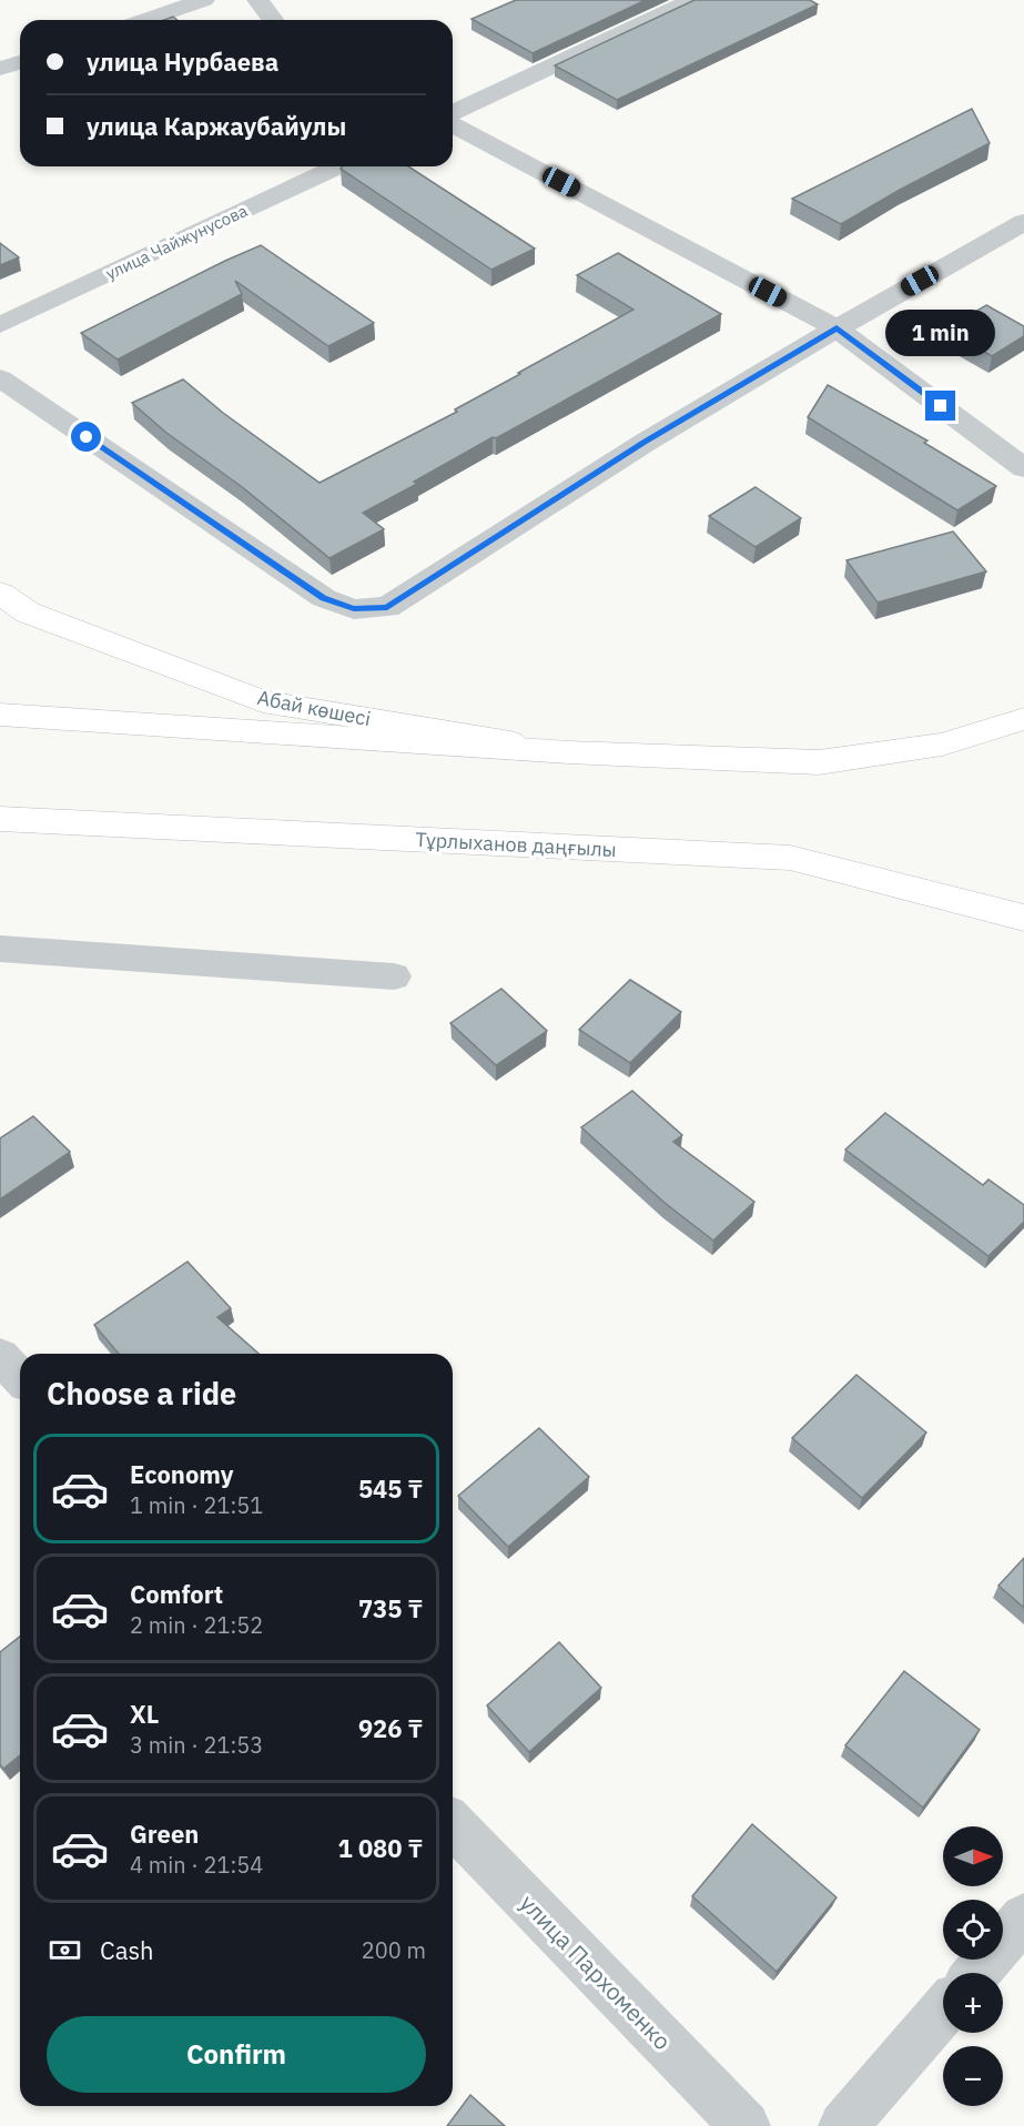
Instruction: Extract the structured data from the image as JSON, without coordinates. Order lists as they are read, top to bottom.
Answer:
{
  "streets": {
    "main road": ["Абай көшесі", "Тұрлыханов даңғылы"],
    "street": ["улица Чайжунусова", "улица Пархоменко"]
  },
  "north": "right",
  "page": {
    "banner": ["улица Нурбаева", "улица Каржаубайулы"],
    "bubble": "1 min",
    "heading": "Choose a ride",
    "list": [
      {
        "name": "Economy",
        "note": "1 min · 21:51",
        "value": "545 ₸"
      },
      {
        "name": "Comfort",
        "note": "2 min · 21:52",
        "value": "735 ₸"
      },
      {
        "name": "XL",
        "note": "3 min · 21:53",
        "value": "926 ₸"
      },
      {
        "name": "Green",
        "note": "4 min · 21:54",
        "value": "1 080 ₸"
      }
    ],
    "map_buttons": ["+", "−"],
    "pay": ["Cash", "200 m"],
    "buttons": "Confirm"
  }
}
